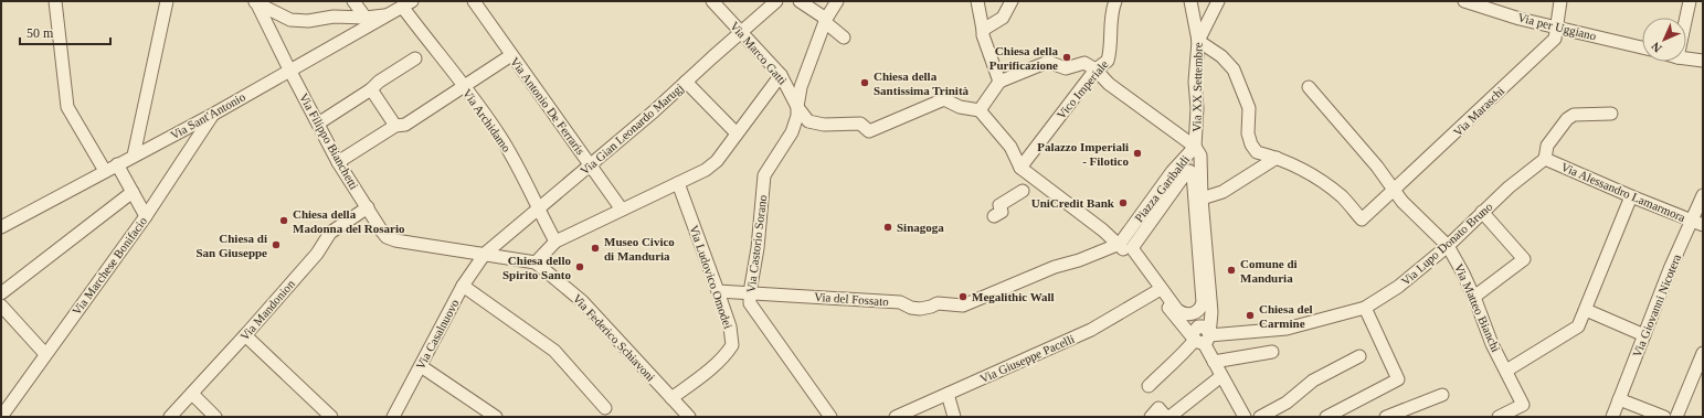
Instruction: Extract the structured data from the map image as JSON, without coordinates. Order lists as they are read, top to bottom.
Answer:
{
  "streets": {
    "street": [
      "Via per Uggiano",
      "Via Marco Gatti",
      "Via XX Settembre",
      "Vico Imperiale",
      "Via Antonio De Ferraris",
      "Via Maraschi",
      "Via Sant'Antonio",
      "Via Archidamo",
      "Via Gian Leonardo Marugj",
      "Via Filippo Bianchetti",
      "Piazza Garibaldi",
      "Via Alessandro Lamarmora",
      "Via Castorio Sorano",
      "Via Lupo Donato Bruno",
      "Via Marchese Bonifacio",
      "Via Ludovico Omodei",
      "Via del Fossato",
      "Via Giovanni Nicotera",
      "Via Matteo Bianchi",
      "Via Mandonion",
      "Via Casalnuovo",
      "Via Federico Schiavoni",
      "Via Giuseppe Pacelli"
    ]
  },
  "crossings": [
    ["Via per Uggiano", "Via Maraschi"],
    ["Via Marco Gatti", "Via Gian Leonardo Marugj"],
    ["Via Marco Gatti", "Via Castorio Sorano"],
    ["Via XX Settembre", "Piazza Garibaldi"],
    ["Via Antonio De Ferraris", "Via Gian Leonardo Marugj"],
    ["Via Maraschi", "Via Matteo Bianchi"],
    ["Via Sant'Antonio", "Via Archidamo"],
    ["Via Sant'Antonio", "Via Filippo Bianchetti"],
    ["Via Sant'Antonio", "Via Marchese Bonifacio"],
    ["Via Archidamo", "Via Gian Leonardo Marugj"],
    ["Via Gian Leonardo Marugj", "Via Filippo Bianchetti"],
    ["Via Gian Leonardo Marugj", "Via Casalnuovo"],
    ["Via Filippo Bianchetti", "Via Mandonion"],
    ["Via Filippo Bianchetti", "Via Casalnuovo"],
    ["Via Filippo Bianchetti", "Via Federico Schiavoni"],
    ["Piazza Garibaldi", "Via Lupo Donato Bruno"],
    ["Piazza Garibaldi", "Via del Fossato"],
    ["Via Alessandro Lamarmora", "Via Lupo Donato Bruno"],
    ["Via Alessandro Lamarmora", "Via Giovanni Nicotera"],
    ["Via Castorio Sorano", "Via del Fossato"],
    ["Via Lupo Donato Bruno", "Via Matteo Bianchi"],
    ["Via Ludovico Omodei", "Via del Fossato"],
    ["Via Ludovico Omodei", "Via Federico Schiavoni"]
  ],
  "places": [
    "Chiesa della Purificazione",
    "Chiesa della Santissima Trinità",
    "Palazzo Imperiali - Filotico",
    "UniCredit Bank",
    "Chiesa della Madonna del Rosario",
    "Sinagoga",
    "Chiesa di San Giuseppe",
    "Museo Civico di Manduria",
    "Chiesa dello Spirito Santo",
    "Comune di Manduria",
    "Megalithic Wall",
    "Chiesa del Carmine"
  ],
  "scale_bar": "50 m",
  "north": "bottom left"
}
